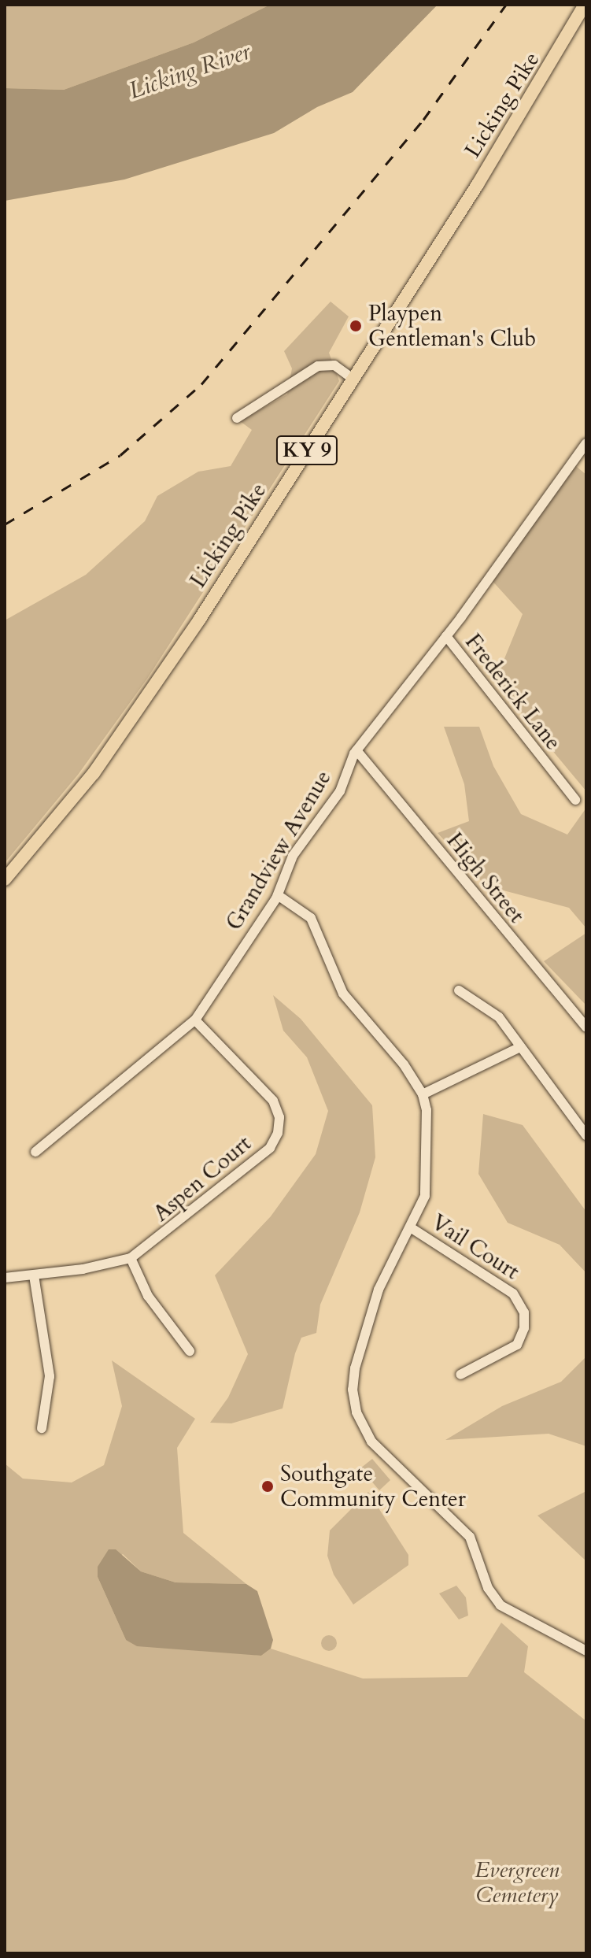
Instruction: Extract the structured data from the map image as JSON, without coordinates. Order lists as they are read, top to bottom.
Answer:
{
  "streets": {
    "main road": ["Licking Pike", "KY 9"],
    "street": [
      "Frederick Lane",
      "Grandview Avenue",
      "High Street",
      "Aspen Court",
      "Vail Court"
    ]
  },
  "crossings": [
    ["Frederick Lane", "Grandview Avenue"],
    ["Grandview Avenue", "High Street"],
    ["Grandview Avenue", "Aspen Court"]
  ],
  "water": ["Licking River"],
  "parks": ["Evergreen Cemetery"],
  "places": ["Playpen Gentleman's Club", "Southgate Community Center"]
}
